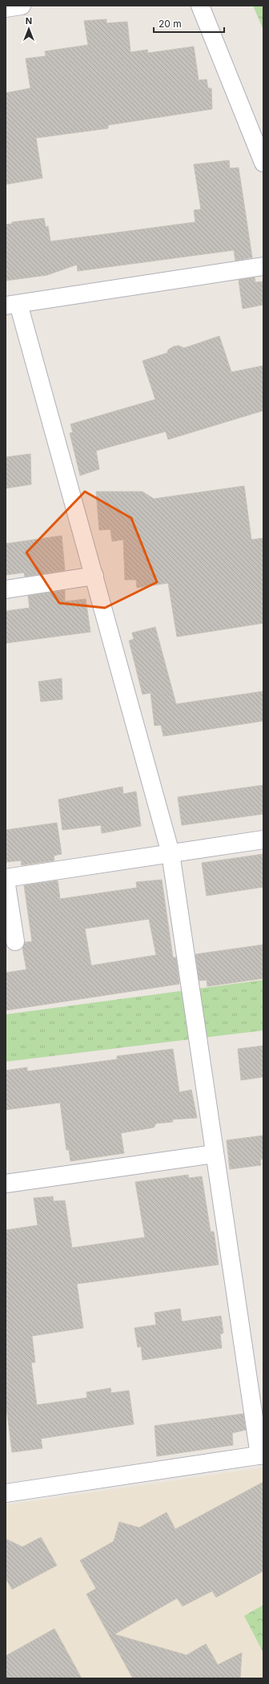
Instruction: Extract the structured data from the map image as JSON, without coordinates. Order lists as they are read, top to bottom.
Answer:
{
  "scale_bar": "20 m",
  "north": "top"
}
